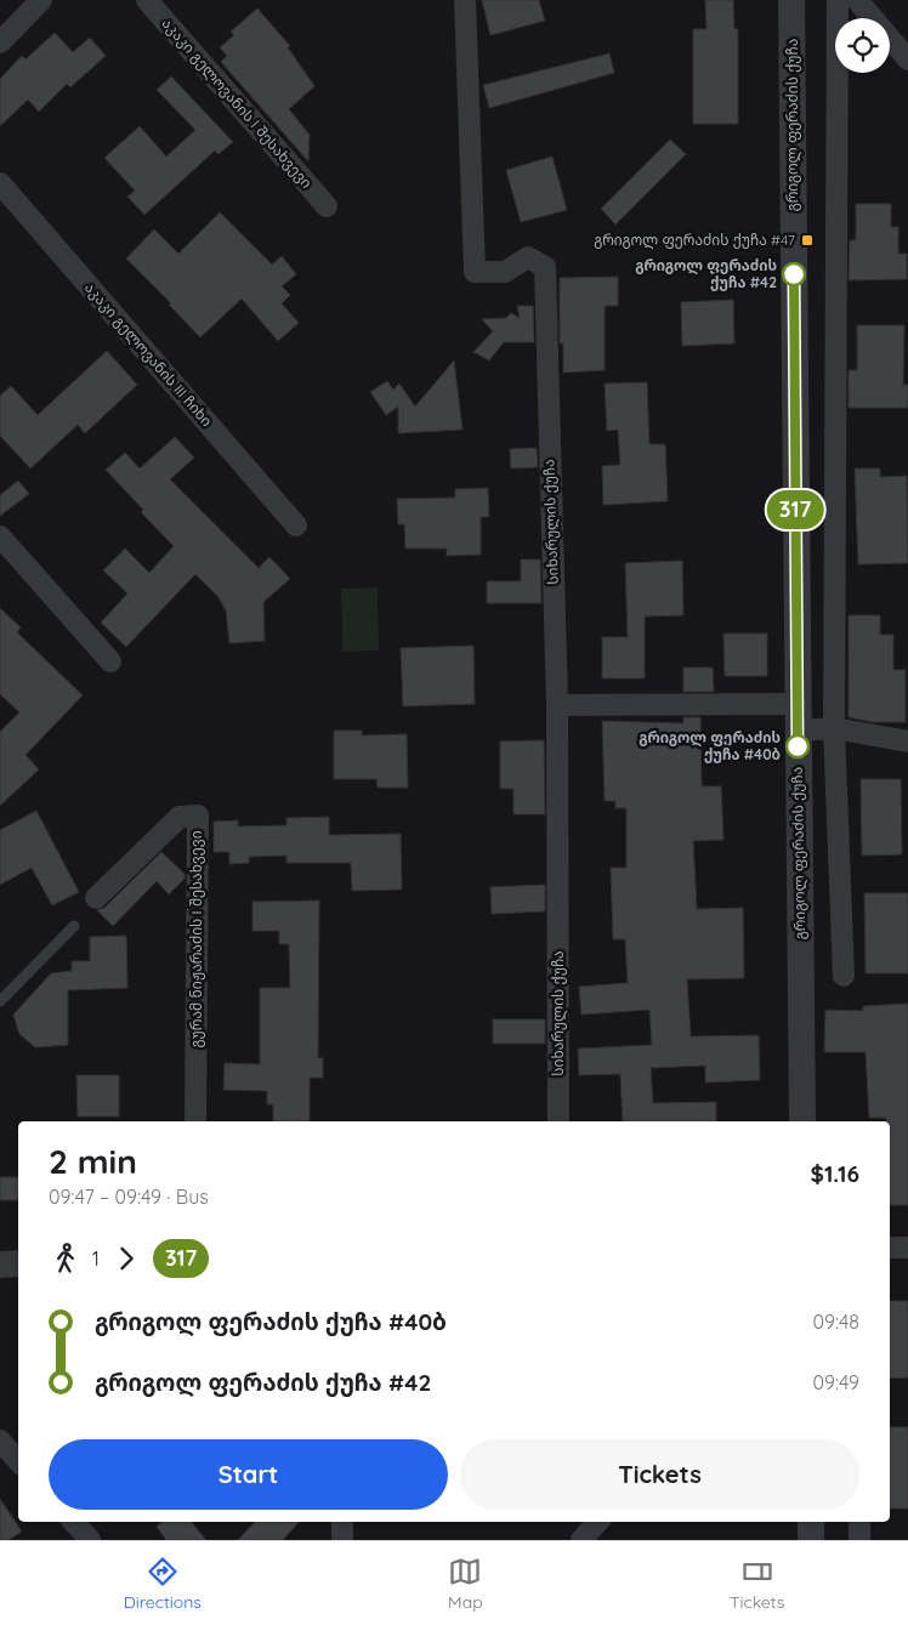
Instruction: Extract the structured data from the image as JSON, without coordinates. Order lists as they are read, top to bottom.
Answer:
{
  "streets": {
    "street": [
      "აკაკი გელოვანის I შესახვევი",
      "გრიგოლ ფერაძის ქუჩა",
      "აკაკი გელოვანის III ჩიხი",
      "სიხარულის ქუჩა",
      "გურამ ნიჟარაძის I შესახვევი"
    ]
  },
  "places": {
    "transit": ["გრიგოლ ფერაძის ქუჩა #47"],
    "other": ["გრიგოლ ფერაძის ქუჩა #42", "გრიგოლ ფერაძის ქუჩა #40ბ"]
  },
  "lines": ["bus line 317"],
  "page": {
    "on_map": "317",
    "heading": ["2 min", "09:47 – 09:49 · Bus", "$1.16"],
    "legs": ["1", "317"],
    "list": [
      {
        "name": "გრიგოლ ფერაძის ქუჩა #40ბ",
        "value": "09:48"
      },
      {
        "name": "გრიგოლ ფერაძის ქუჩა #42",
        "value": "09:49"
      }
    ],
    "buttons": ["Start", "Tickets"],
    "tabs": ["Directions", "Map", "Tickets"]
  }
}
